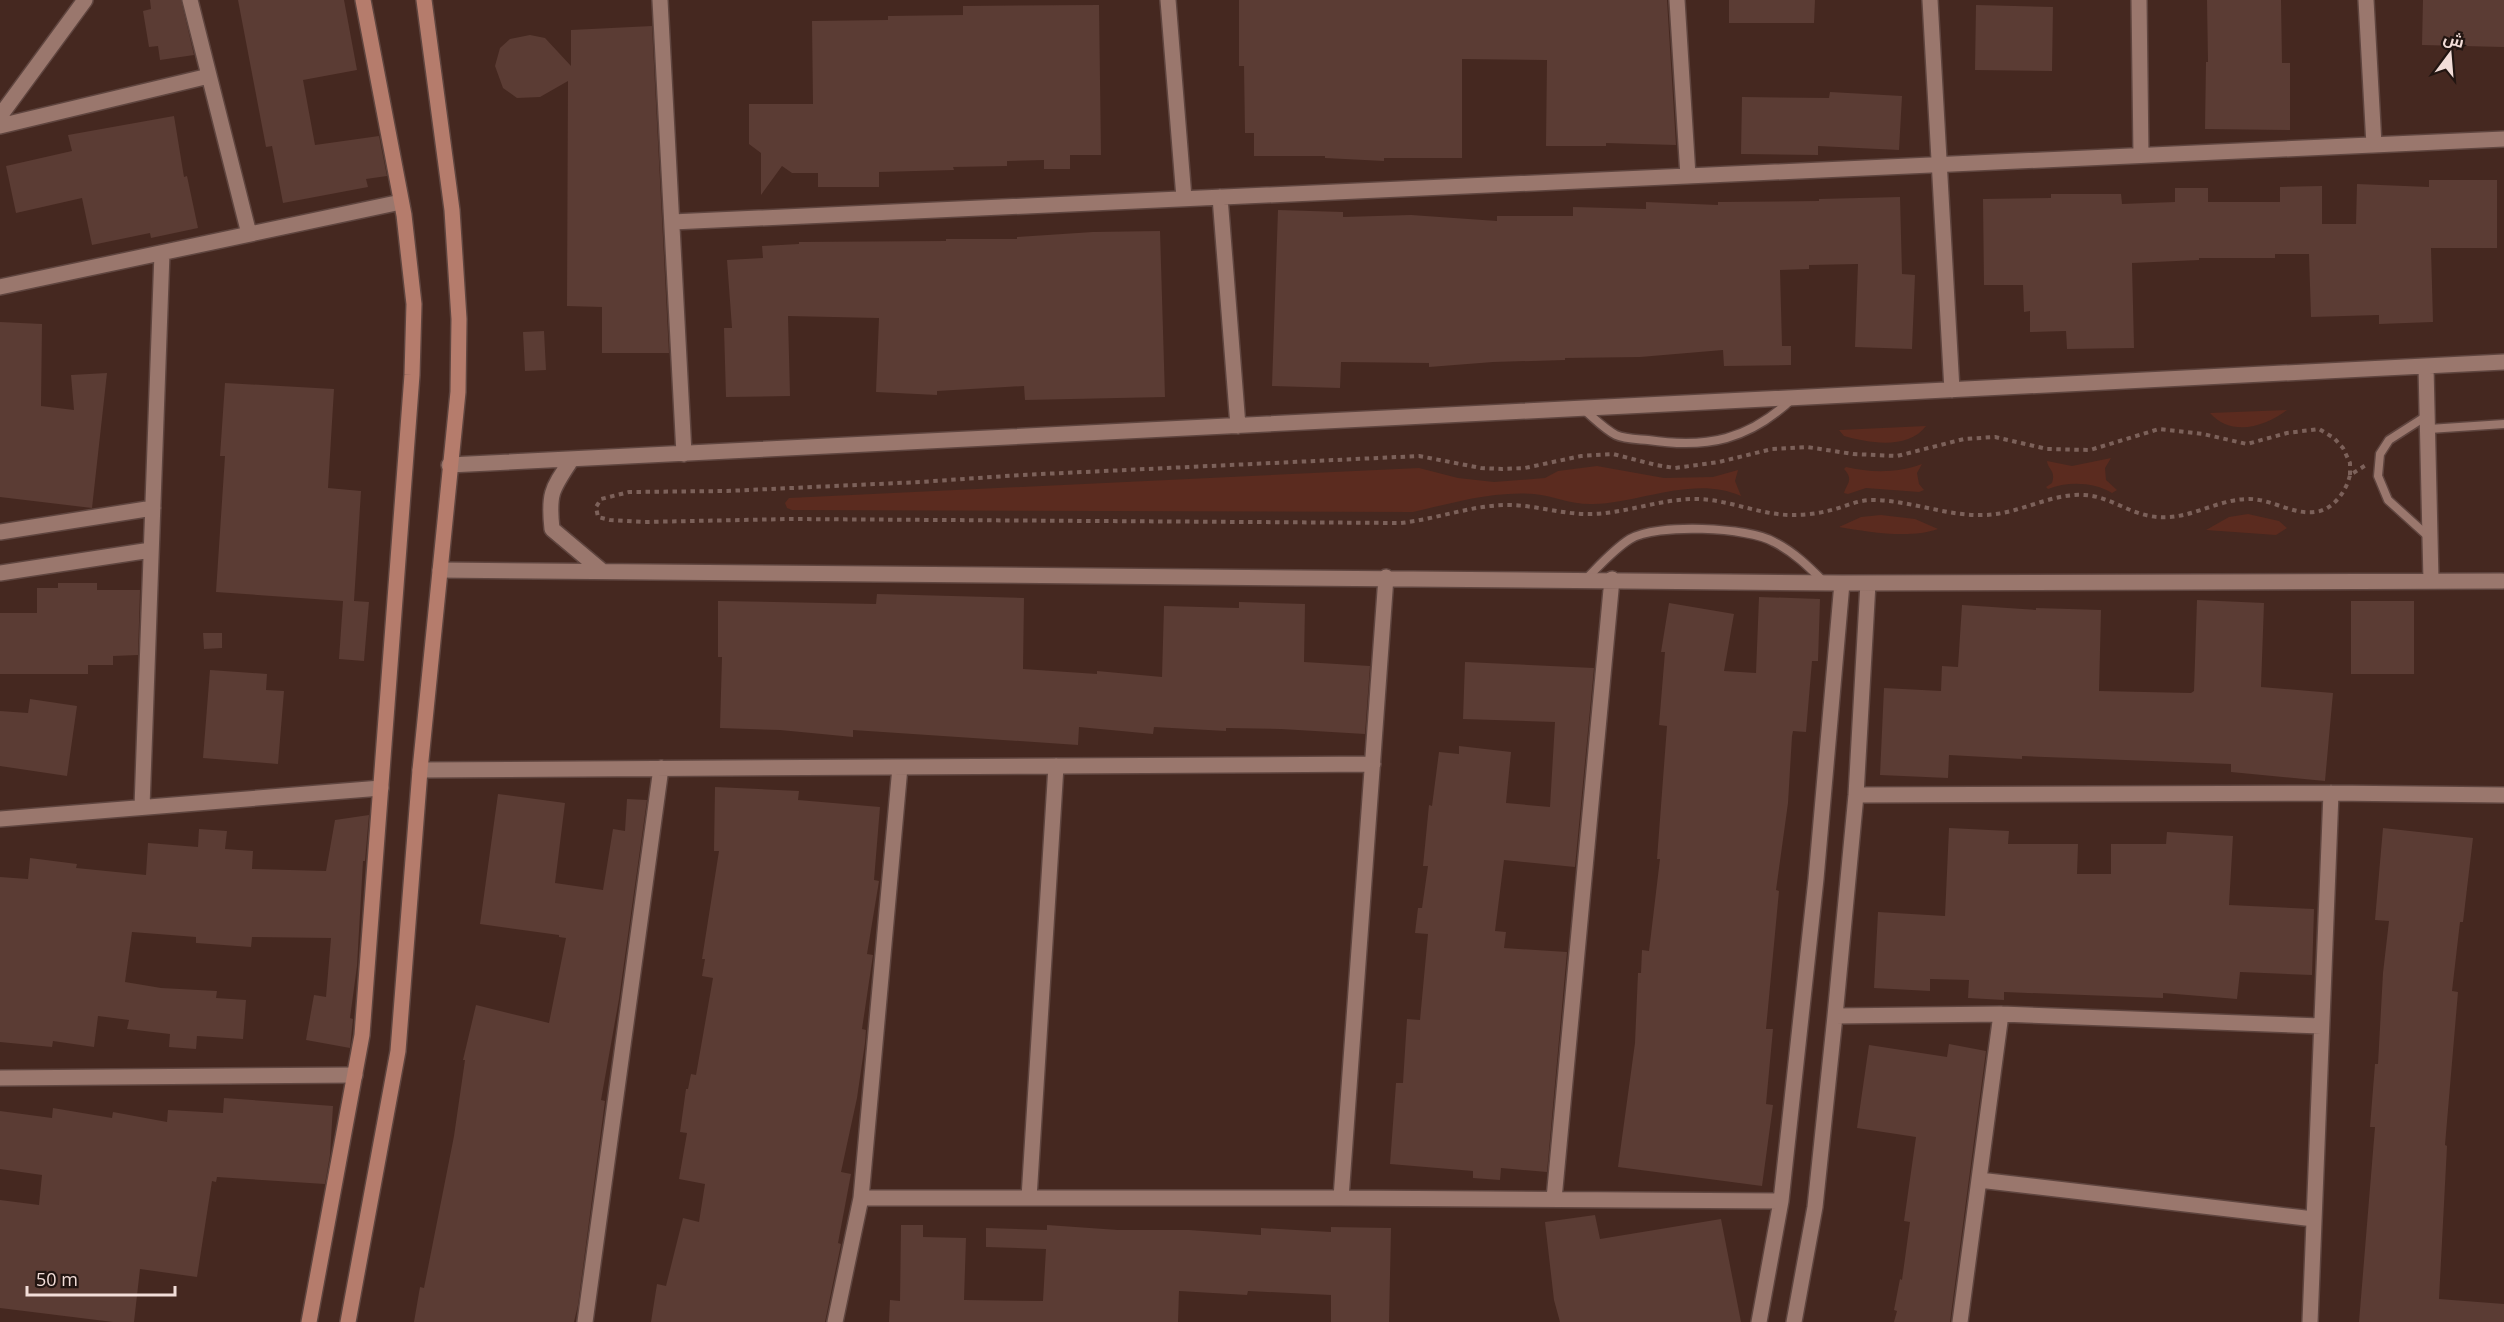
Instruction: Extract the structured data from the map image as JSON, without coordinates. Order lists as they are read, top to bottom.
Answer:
{
  "scale_bar": "50 m",
  "north": "top"
}
